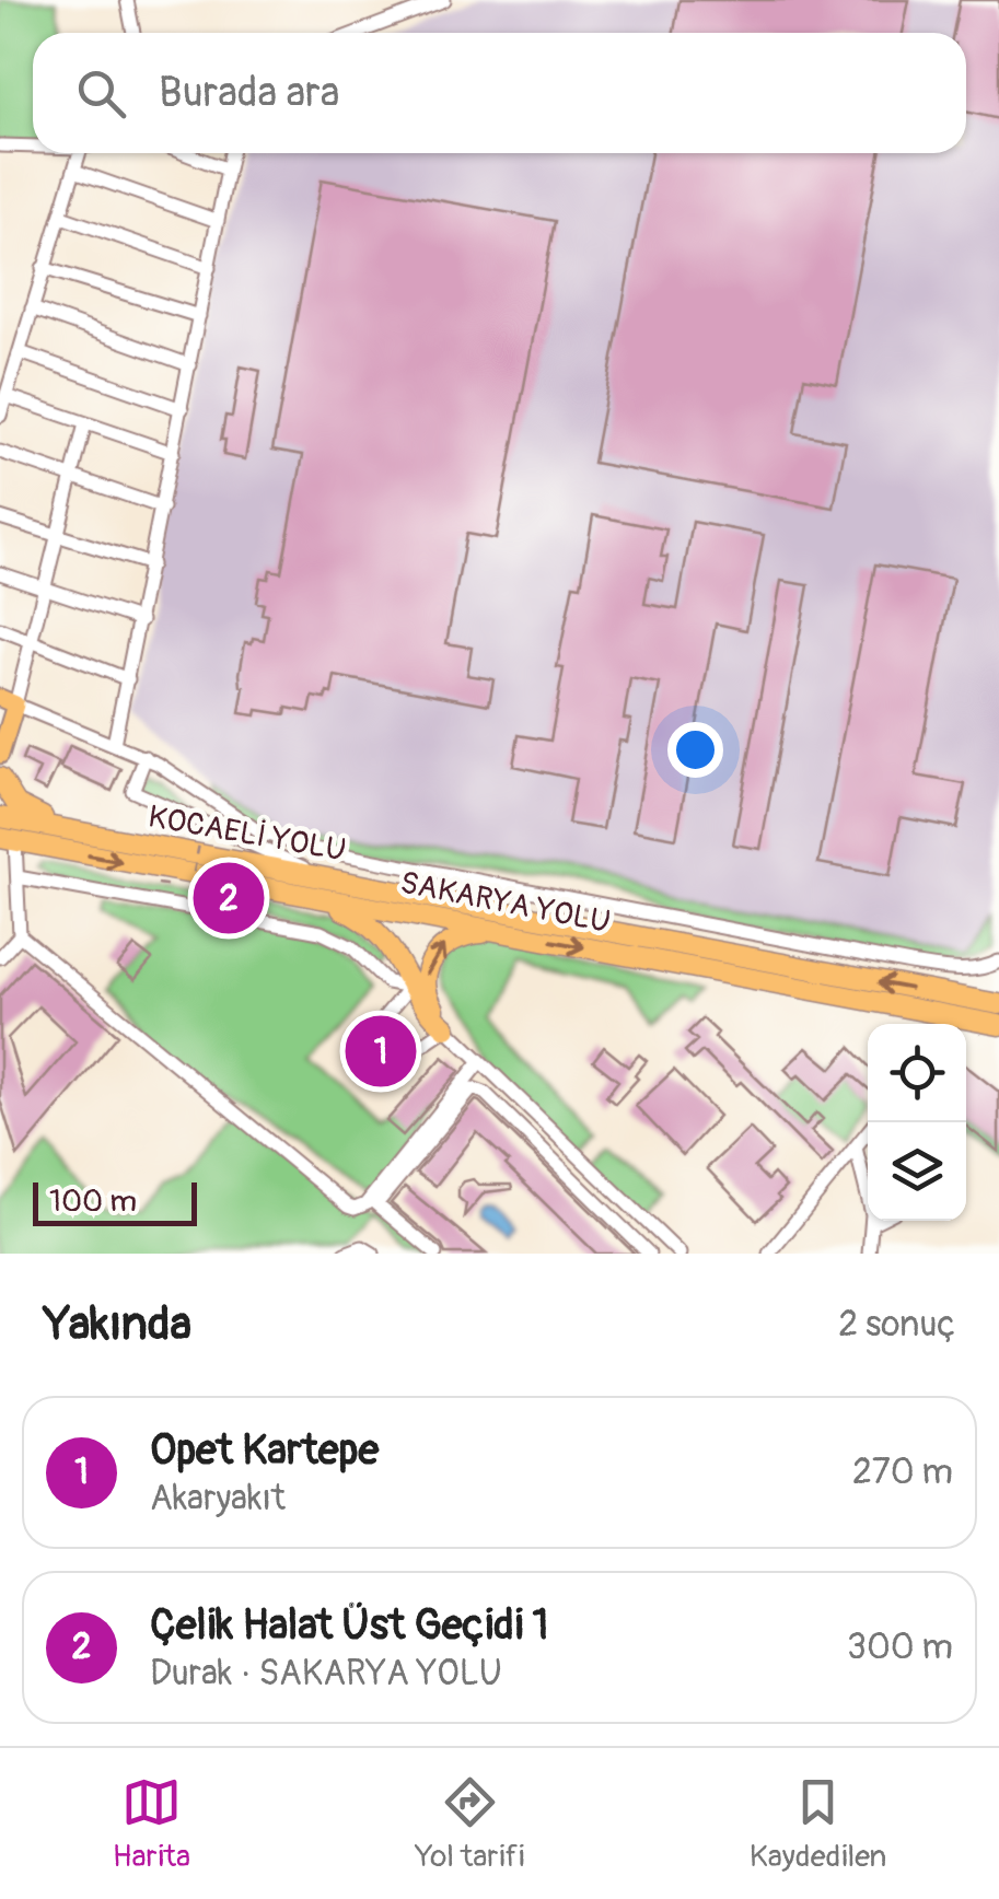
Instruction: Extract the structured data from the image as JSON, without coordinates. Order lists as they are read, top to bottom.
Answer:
{
  "streets": {
    "highway": ["KOCAELİ YOLU", "SAKARYA YOLU"]
  },
  "one_way": ["KOCAELİ YOLU", "SAKARYA YOLU"],
  "scale_bar": "100 m",
  "page": {
    "search": "Burada ara",
    "pins": ["2", "1"],
    "scale": "100 m",
    "heading": ["Yakında", "2 sonuç"],
    "list": [
      {
        "mark": "1",
        "name": "Opet Kartepe",
        "note": "Akaryakıt",
        "value": "270 m"
      },
      {
        "mark": "2",
        "name": "Çelik Halat Üst Geçidi 1",
        "note": "Durak · SAKARYA YOLU",
        "value": "300 m"
      }
    ],
    "nav": ["Harita", "Yol tarifi", "Kaydedilen"]
  }
}
